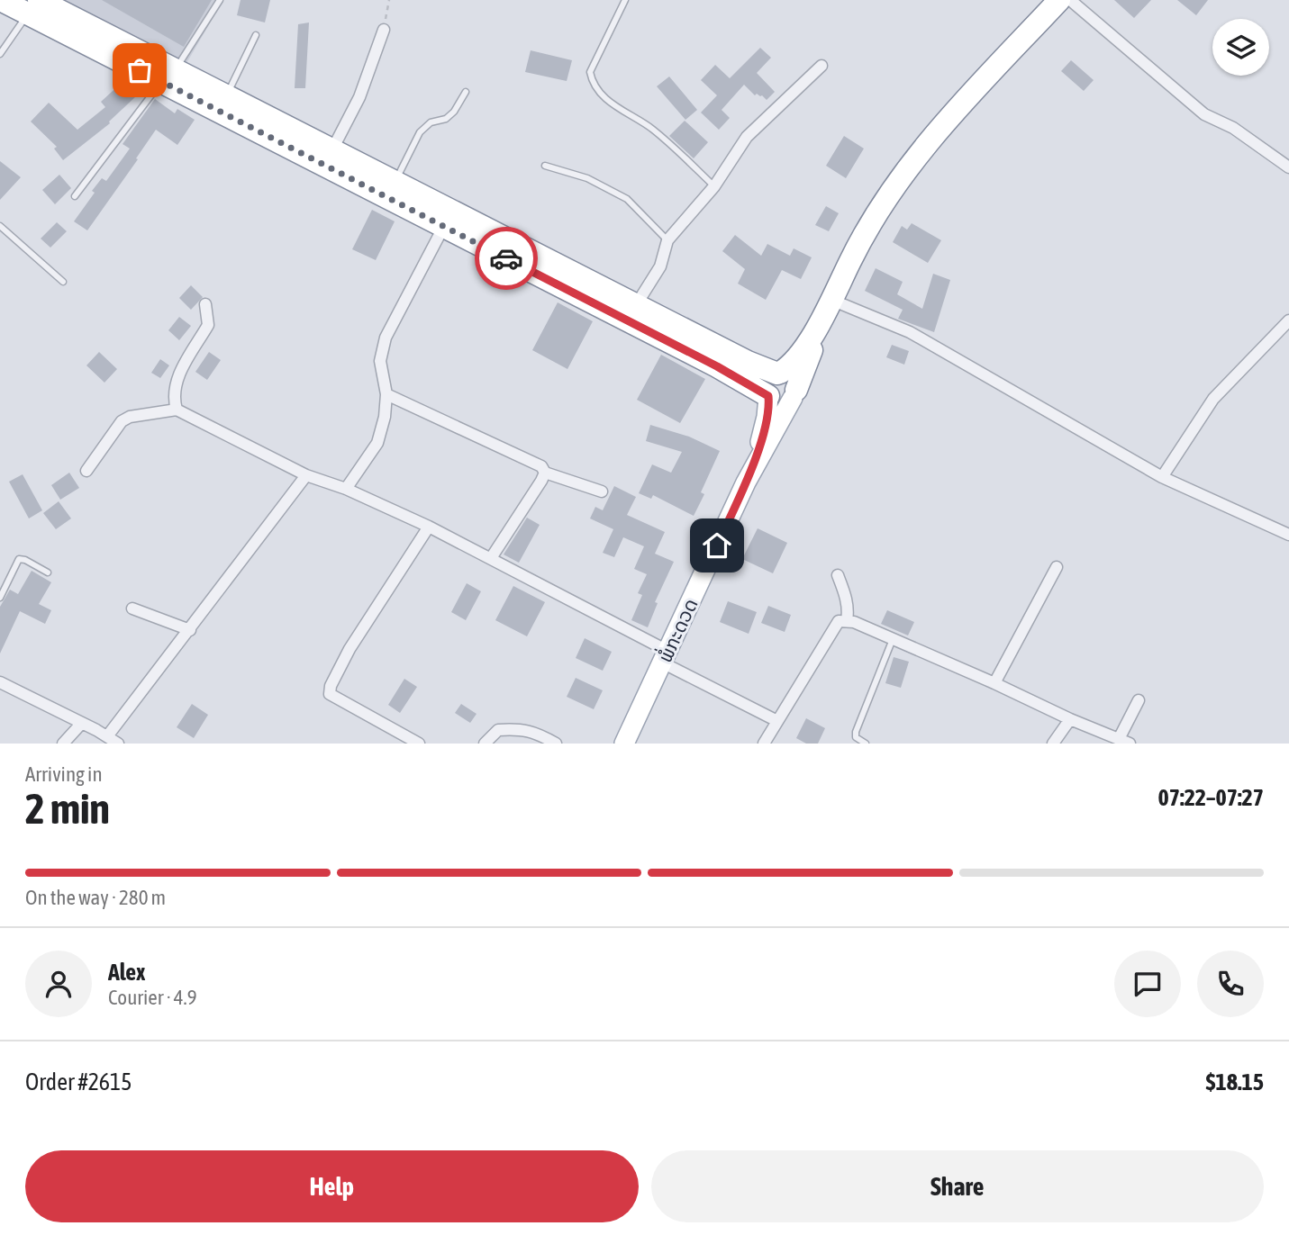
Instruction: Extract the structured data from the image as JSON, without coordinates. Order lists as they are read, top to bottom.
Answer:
{
  "streets": {
    "main road": ["ພໍ່ກະດວດ"]
  },
  "page": {
    "heading": ["2 min", "Arriving in", "07:22–07:27"],
    "panel": [
      "Alex",
      "Courier · 4.9",
      "Order #2615",
      "$18.15"
    ],
    "bar": "On the way · 280 m",
    "buttons": ["Help", "Share"]
  }
}
